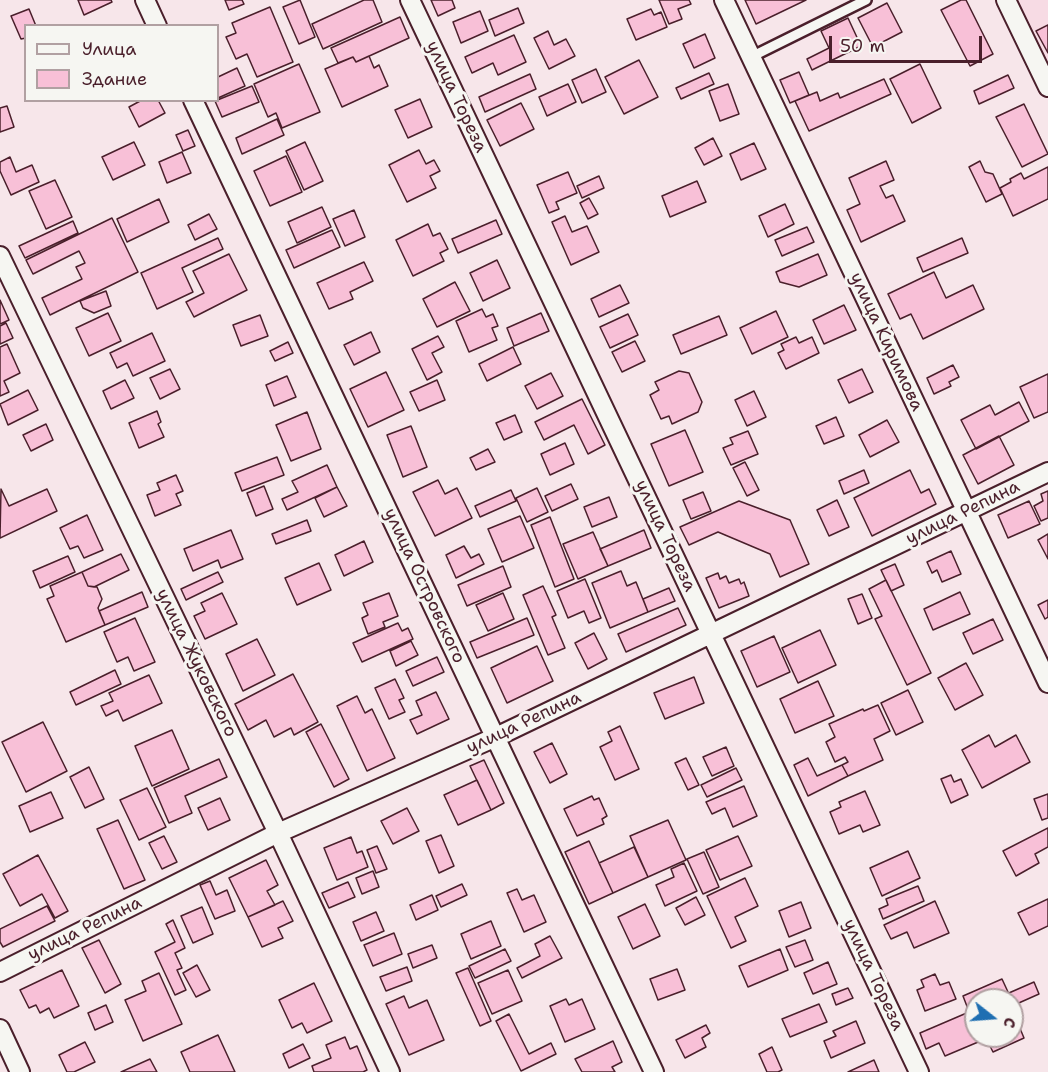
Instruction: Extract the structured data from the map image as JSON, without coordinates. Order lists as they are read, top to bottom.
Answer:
{
  "streets": {
    "street": [
      "улица Тореза",
      "улица Киримова",
      "улица Репина",
      "улица Островского",
      "улица Жуковского"
    ]
  },
  "crossings": [
    ["улица Тореза", "улица Репина"],
    ["улица Киримова", "улица Репина"],
    ["улица Репина", "улица Островского"],
    ["улица Репина", "улица Жуковского"]
  ],
  "legend": ["Улица", "Здание"],
  "scale_bar": "50 m",
  "north": "right"
}
